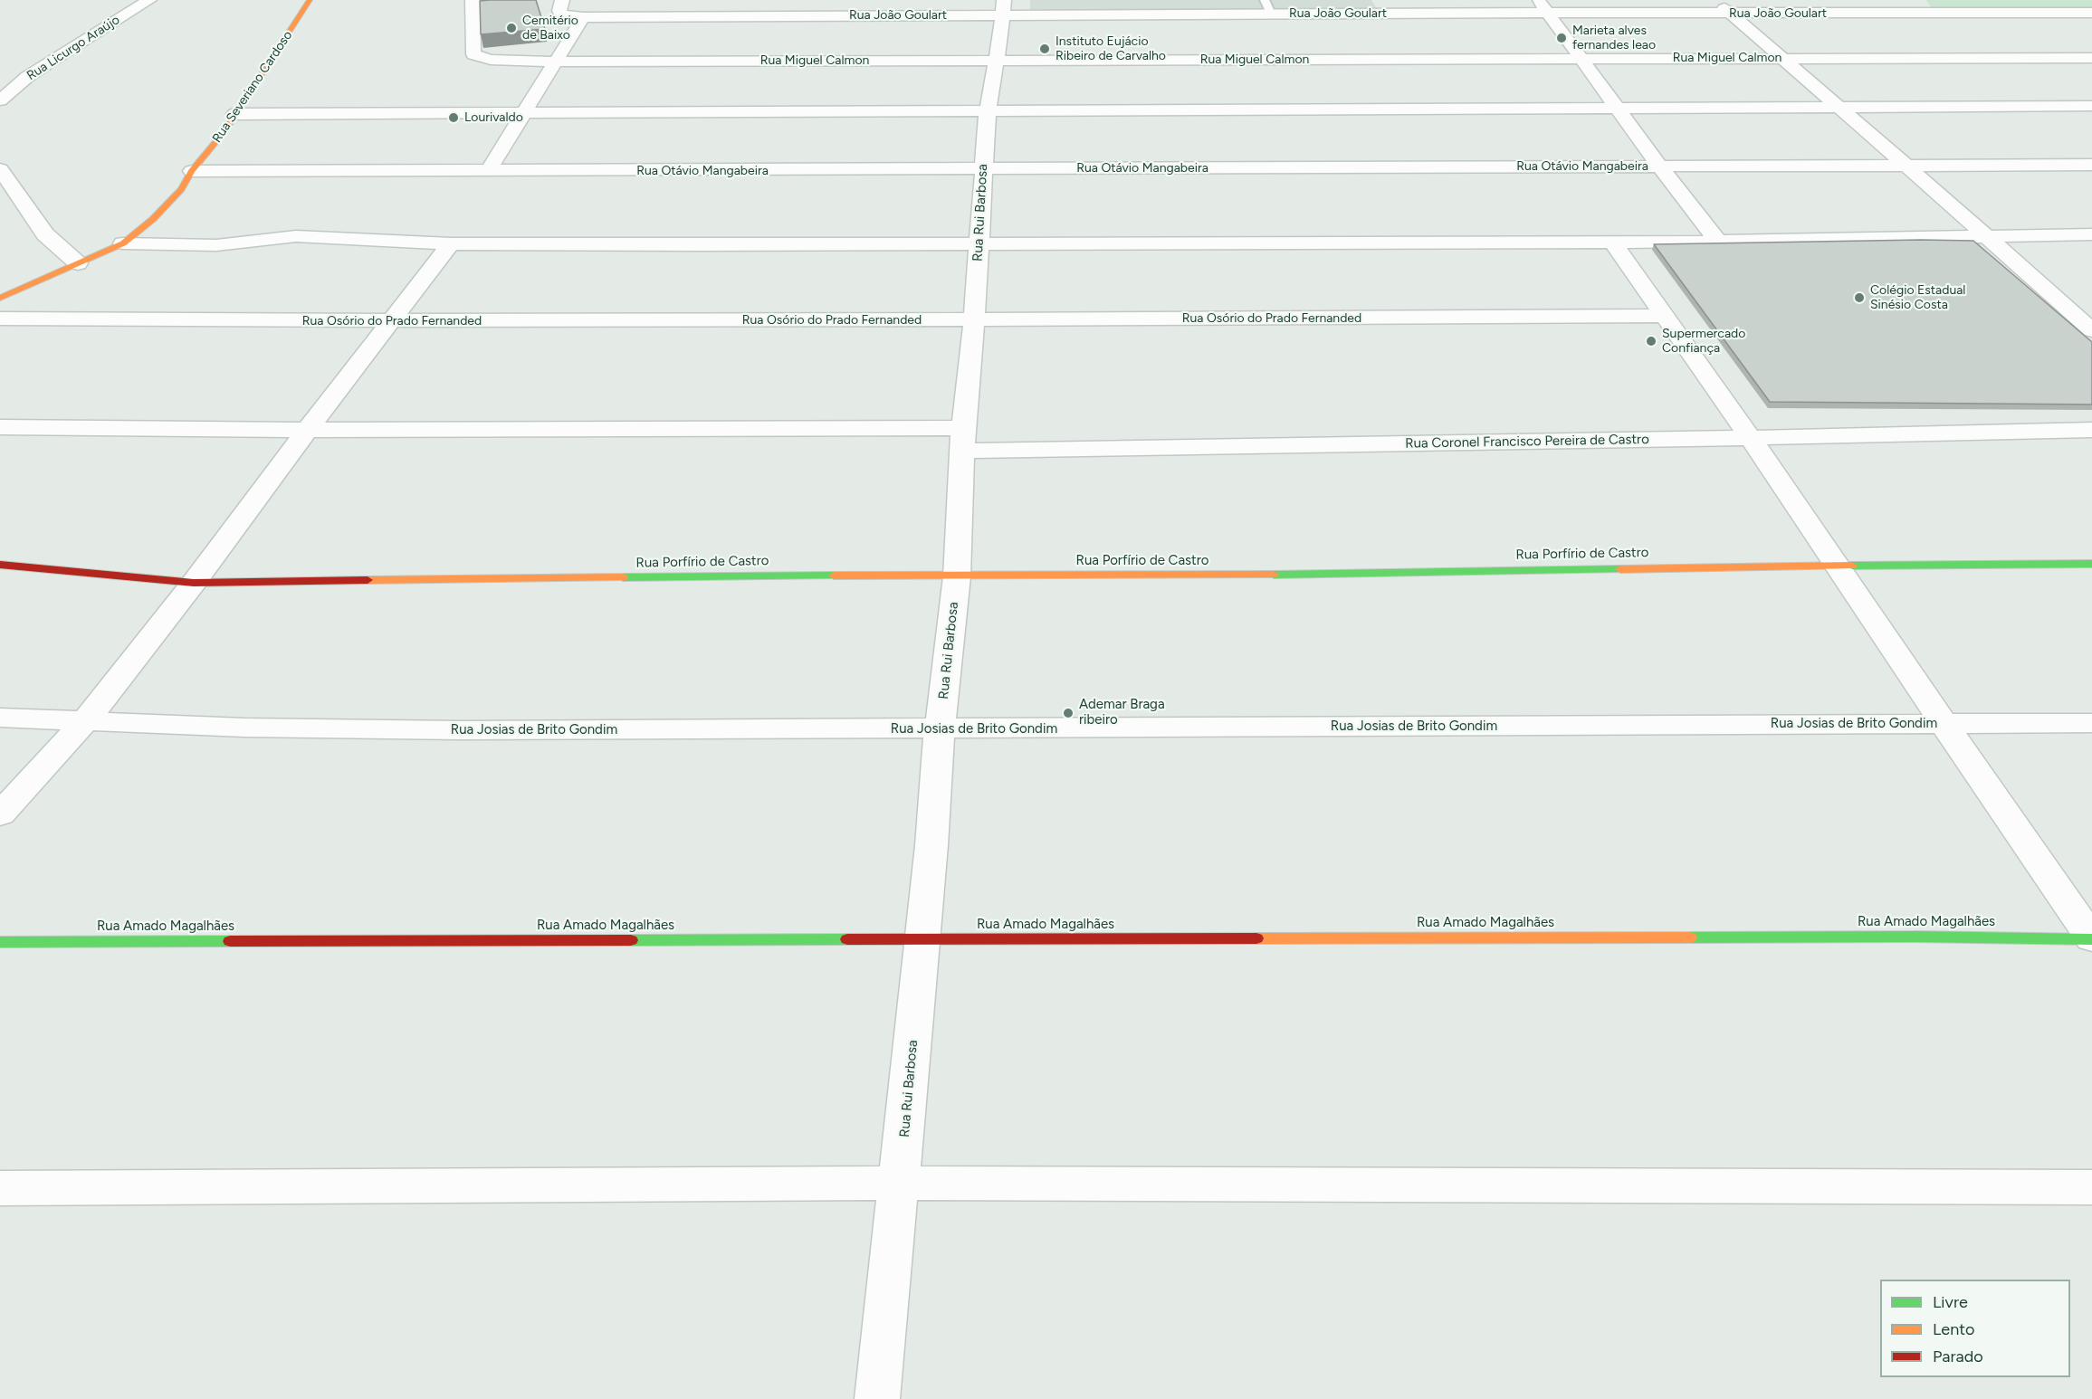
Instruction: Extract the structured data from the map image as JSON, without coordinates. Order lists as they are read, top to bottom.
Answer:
{
  "streets": {
    "street": [
      "Rua João Goulart",
      "Rua Licurgo Araújo",
      "Rua Miguel Calmon",
      "Rua Severiano Cardoso",
      "Rua Otávio Mangabeira",
      "Rua Rui Barbosa",
      "Rua Osório do Prado Fernanded",
      "Rua Coronel Francisco Pereira de Castro",
      "Rua Porfírio de Castro",
      "Rua Josias de Brito Gondim",
      "Rua Amado Magalhães"
    ]
  },
  "crossings": [
    ["Rua João Goulart", "Rua Rui Barbosa"],
    ["Rua Miguel Calmon", "Rua Rui Barbosa"],
    ["Rua Severiano Cardoso", "Rua Otávio Mangabeira"],
    ["Rua Otávio Mangabeira", "Rua Rui Barbosa"],
    ["Rua Rui Barbosa", "Rua Osório do Prado Fernanded"],
    ["Rua Rui Barbosa", "Rua Coronel Francisco Pereira de Castro"],
    ["Rua Rui Barbosa", "Rua Porfírio de Castro"],
    ["Rua Rui Barbosa", "Rua Josias de Brito Gondim"],
    ["Rua Rui Barbosa", "Rua Amado Magalhães"]
  ],
  "places": [
    "Cemitério de Baixo",
    "Marieta alves fernandes leao",
    "Instituto Eujácio Ribeiro de Carvalho",
    "Lourivaldo",
    "Colégio Estadual Sinésio Costa",
    "Supermercado Confiança",
    "Ademar Braga ribeiro"
  ],
  "legend": ["Livre", "Lento", "Parado"]
}
